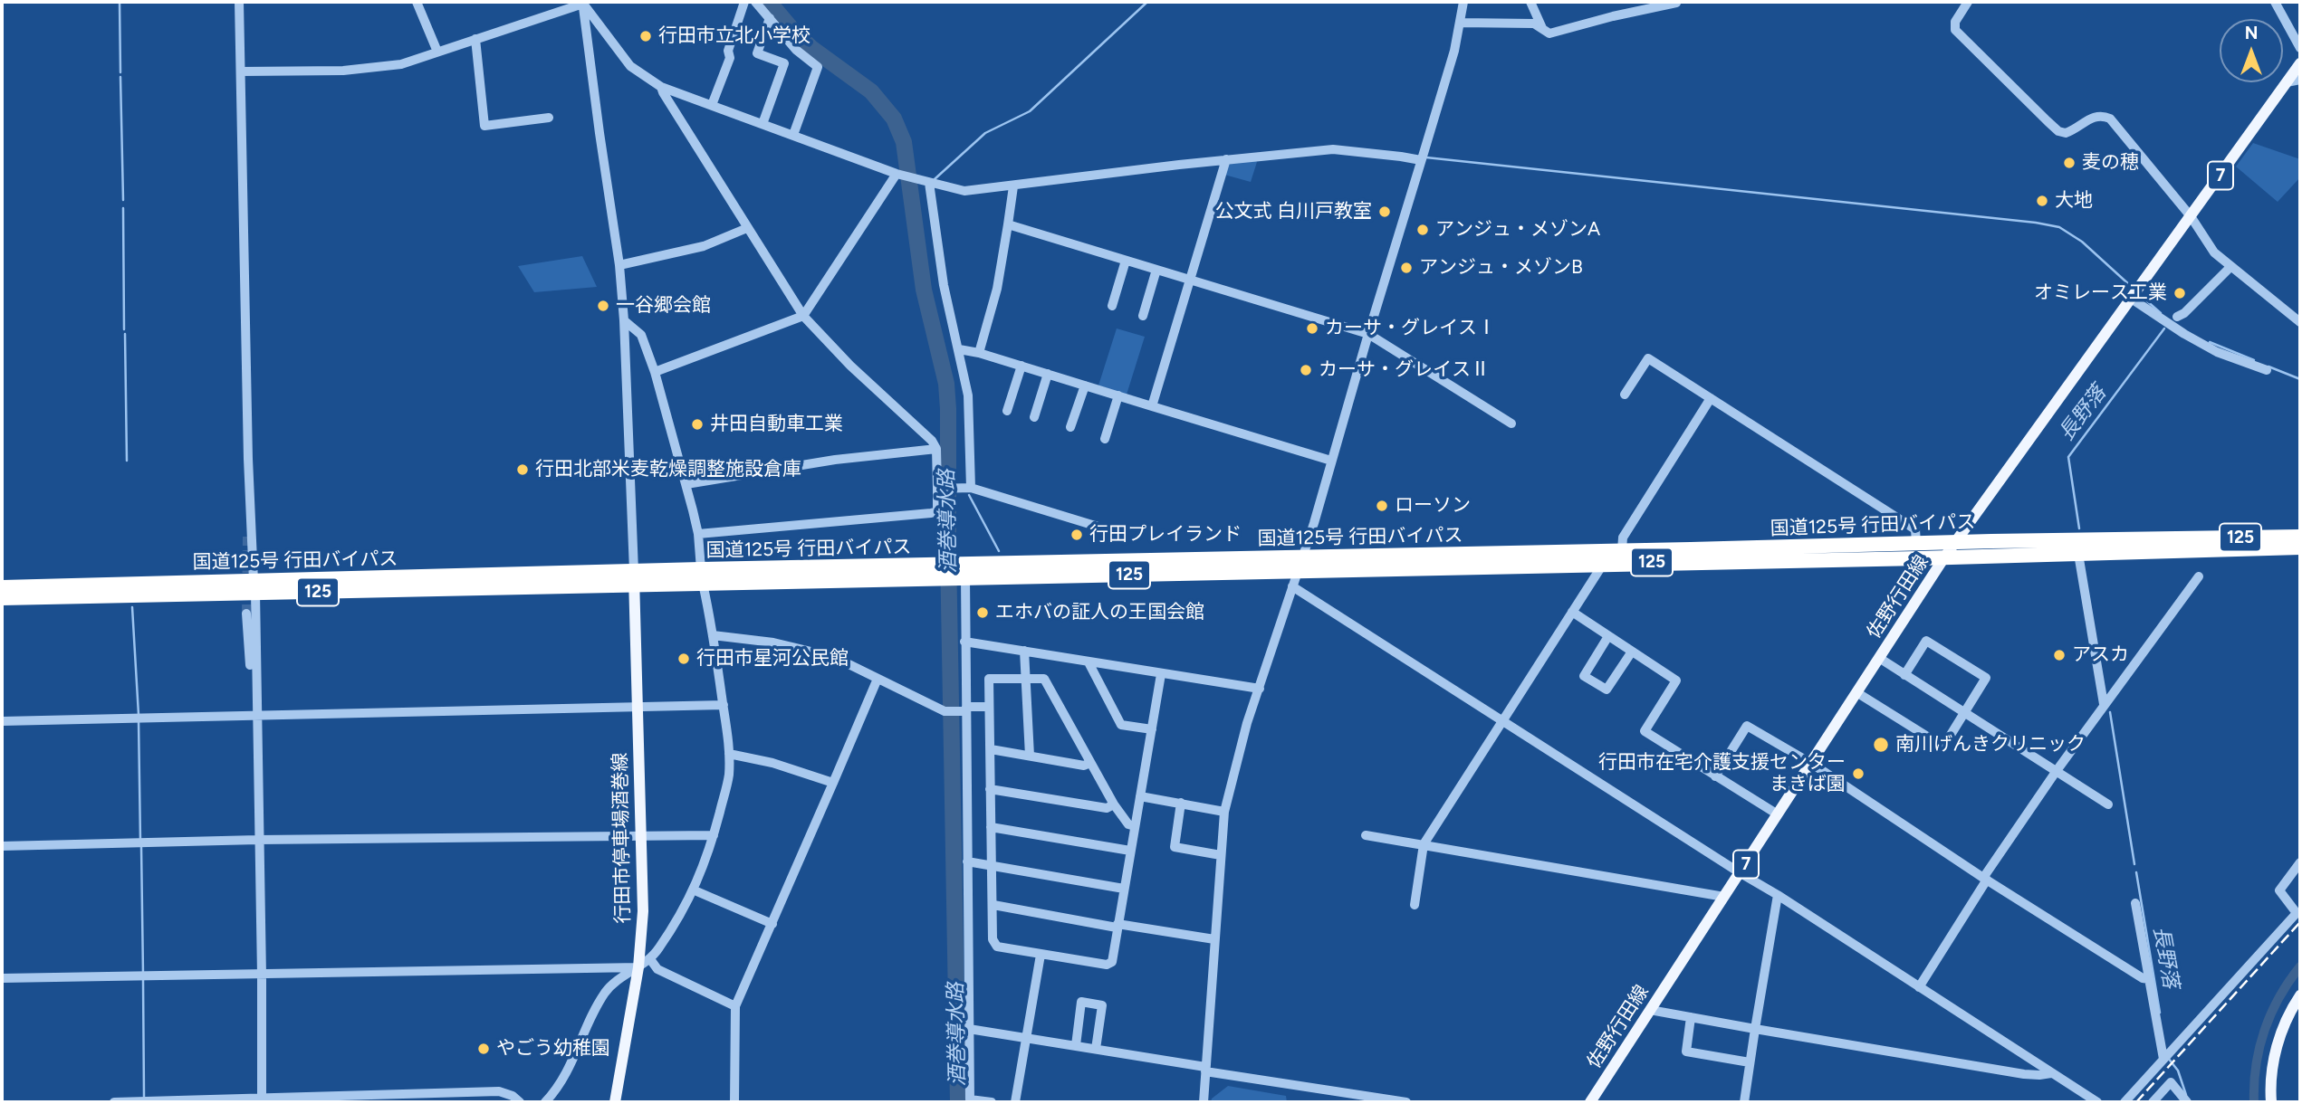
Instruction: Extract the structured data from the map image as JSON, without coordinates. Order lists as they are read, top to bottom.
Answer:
{
  "streets": {
    "highway": ["国道125号 行田バイパス", "125"],
    "main road": ["7", "佐野行田線", "行田市停車場酒巻線"]
  },
  "crossings": [
    ["国道125号 行田バイパス", "佐野行田線"],
    ["国道125号 行田バイパス", "行田市停車場酒巻線"]
  ],
  "water": ["長野落", "酒巻導水路"],
  "places": [
    "行田市立北小学校",
    "麦の穂",
    "大地",
    "公文式 白川戸教室",
    "アンジュ・メゾンA",
    "アンジュ・メゾンB",
    "オミレース工業",
    "一谷郷会館",
    "カーサ・グレイスⅠ",
    "カーサ・グレイスⅡ",
    "井田自動車工業",
    "行田北部米麦乾燥調整施設倉庫",
    "ローソン",
    "行田プレイランド",
    "エホバの証人の王国会館",
    "アスカ",
    "行田市星河公民館",
    "南川げんきクリニック",
    "行田市在宅介護支援センター まきば園",
    "やごう幼稚園"
  ],
  "north": "top"
}
